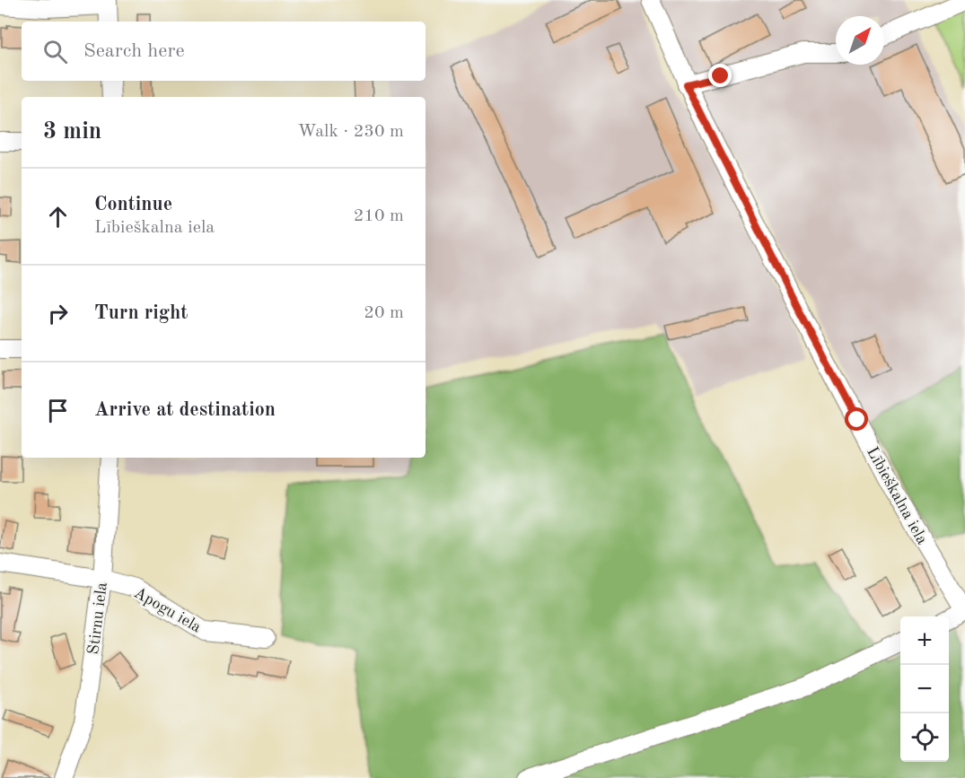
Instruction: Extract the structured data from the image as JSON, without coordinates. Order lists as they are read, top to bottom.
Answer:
{
  "streets": {
    "street": ["Lībieškalna iela", "Apogu iela", "Stirnu iela"]
  },
  "crossings": [
    ["Apogu iela", "Stirnu iela"]
  ],
  "north": "top right",
  "page": {
    "search": "Search here",
    "heading": ["3 min", "Walk · 230 m"],
    "list": [
      ["Continue", "Lībieškalna iela", "210 m"],
      ["Turn right", "20 m"],
      "Arrive at destination"
    ],
    "map_buttons": ["+", "−"]
  }
}
